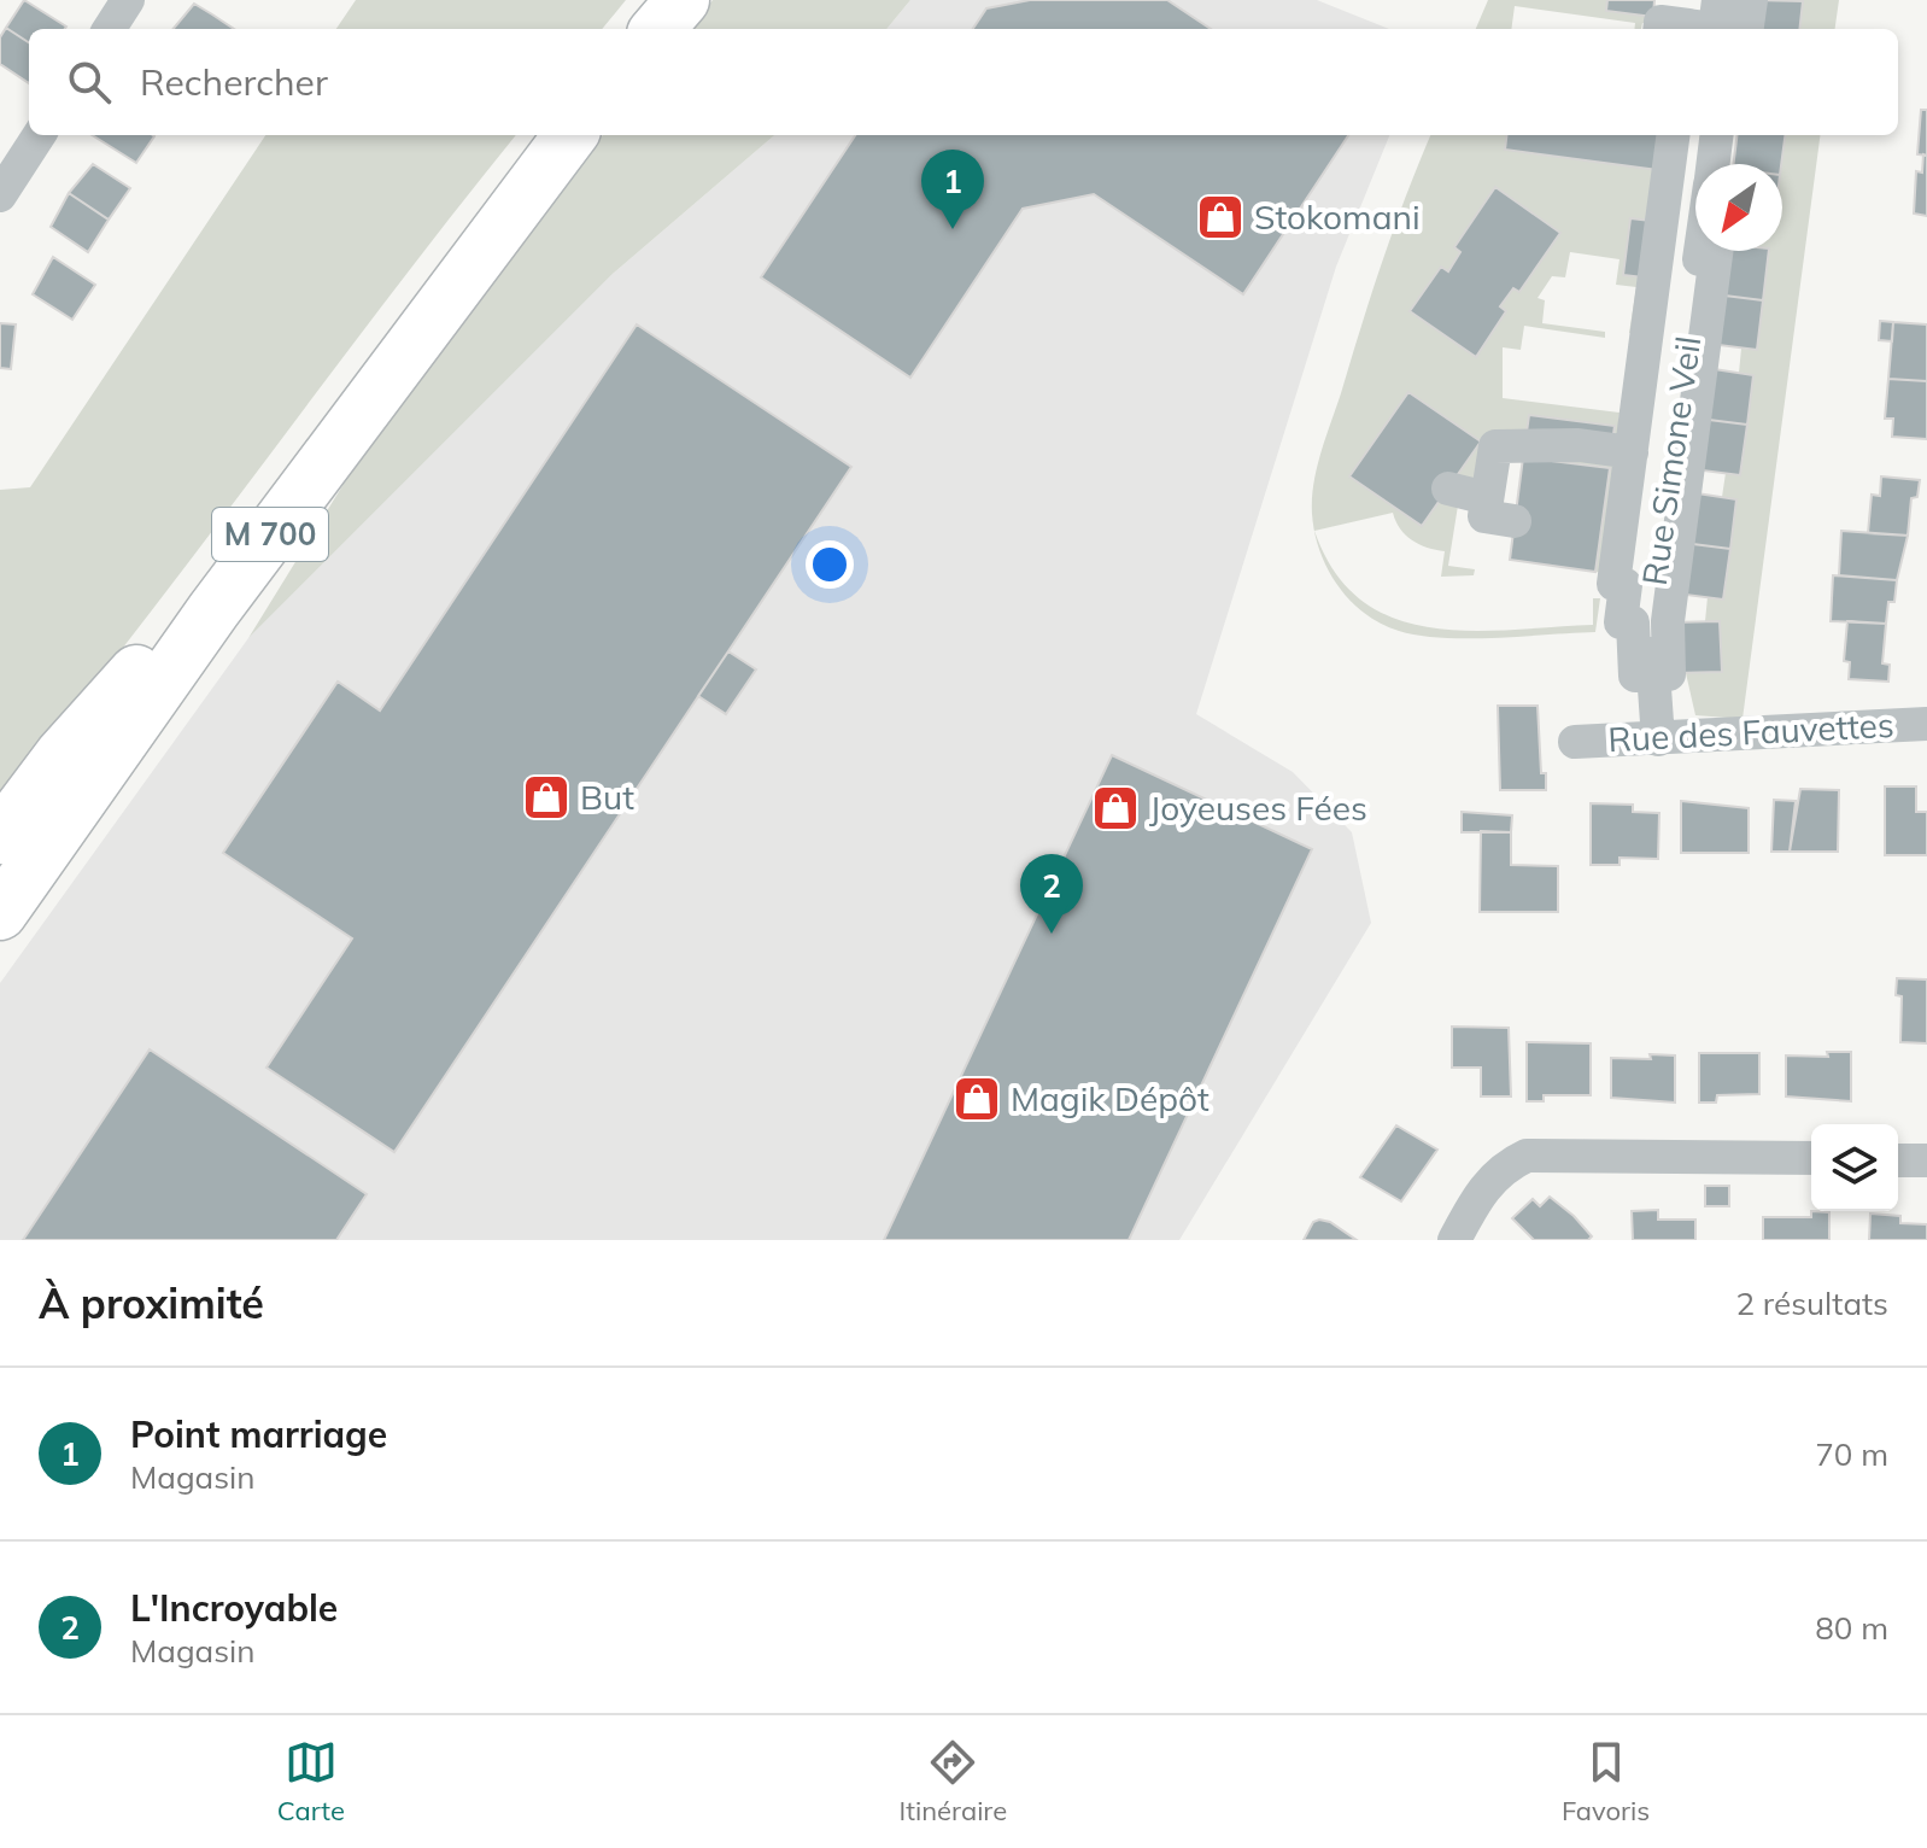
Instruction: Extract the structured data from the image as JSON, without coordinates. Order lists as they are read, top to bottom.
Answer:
{
  "streets": {
    "highway": ["M 700"],
    "street": ["Rue Simone Veil", "Rue des Fauvettes"]
  },
  "crossings": [
    ["Rue Simone Veil", "Rue des Fauvettes"]
  ],
  "places": {
    "shop": [
      "Stokomani",
      "But",
      "Joyeuses Fées",
      "Magik Dépôt"
    ]
  },
  "north": "bottom left",
  "page": {
    "search": "Rechercher",
    "pins": ["1", "2"],
    "heading": ["À proximité", "2 résultats"],
    "list": [
      {
        "mark": "1",
        "name": "Point marriage",
        "note": "Magasin",
        "value": "70 m"
      },
      {
        "mark": "2",
        "name": "L'Incroyable",
        "note": "Magasin",
        "value": "80 m"
      }
    ],
    "nav": ["Carte", "Itinéraire", "Favoris"]
  }
}
